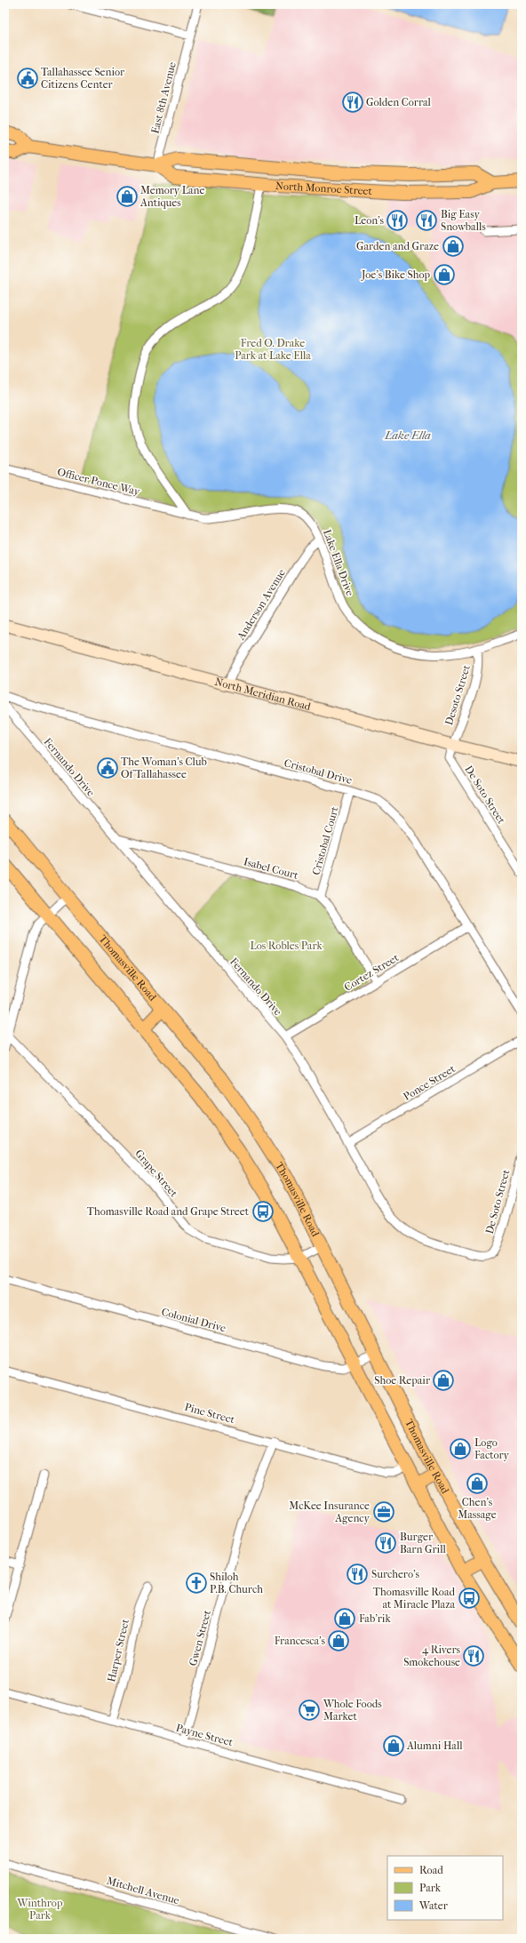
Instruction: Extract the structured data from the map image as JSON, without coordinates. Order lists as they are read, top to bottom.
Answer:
{
  "streets": {
    "main road": ["North Monroe Street", "Thomasville Road"],
    "street": [
      "East 8th Avenue",
      "Officer Ponce Way",
      "Lake Ella Drive",
      "Anderson Avenue",
      "North Meridian Road",
      "Desoto Street",
      "Fernando Drive",
      "Cristobal Drive",
      "De Soto Street",
      "Cristobal Court",
      "Isabel Court",
      "Cortez Street",
      "Ponce Street",
      "Grape Street",
      "Colonial Drive",
      "Pine Street",
      "Gwen Street",
      "Harper Street",
      "Payne Street",
      "Mitchell Avenue"
    ]
  },
  "crossings": [
    ["East 8th Avenue", "North Monroe Street"],
    ["Officer Ponce Way", "Lake Ella Drive"],
    ["Lake Ella Drive", "Anderson Avenue"],
    ["Lake Ella Drive", "Desoto Street"],
    ["Anderson Avenue", "North Meridian Road"],
    ["North Meridian Road", "Desoto Street"],
    ["North Meridian Road", "De Soto Street"],
    ["Desoto Street", "De Soto Street"],
    ["Fernando Drive", "De Soto Street"],
    ["Fernando Drive", "Isabel Court"],
    ["Fernando Drive", "Cortez Street"],
    ["Fernando Drive", "Ponce Street"],
    ["Cristobal Drive", "Cristobal Court"],
    ["Cristobal Drive", "Cortez Street"],
    ["Cristobal Court", "Isabel Court"],
    ["Isabel Court", "Cortez Street"],
    ["Thomasville Road", "Grape Street"],
    ["Thomasville Road", "Colonial Drive"],
    ["Thomasville Road", "Pine Street"],
    ["Pine Street", "Gwen Street"],
    ["Gwen Street", "Payne Street"],
    ["Harper Street", "Payne Street"]
  ],
  "water": ["Lake Ella"],
  "parks": ["Fred O. Drake Park at Lake Ella", "Los Robles Park", "Winthrop Park"],
  "places": {
    "public building": ["Tallahassee Senior Citizens Center", "The Woman's Club Of Tallahassee"],
    "restaurant": [
      "Golden Corral",
      "Leon's",
      "Big Easy Snowballs",
      "Burger Barn Grill",
      "Surchero's",
      "4 Rivers Smokehouse"
    ],
    "shop": [
      "Memory Lane Antiques",
      "Garden and Graze",
      "Joe's Bike Shop",
      "Shoe Repair",
      "Logo Factory",
      "Chen's Massage",
      "Fab'rik",
      "Francesca's",
      "Alumni Hall"
    ],
    "bus stop": ["Thomasville Road and Grape Street", "Thomasville Road at Miracle Plaza"],
    "office": ["McKee Insurance Agency"],
    "church": ["Shiloh P.B. Church"],
    "supermarket": ["Whole Foods Market"]
  },
  "legend": ["Road", "Park", "Water"]
}
